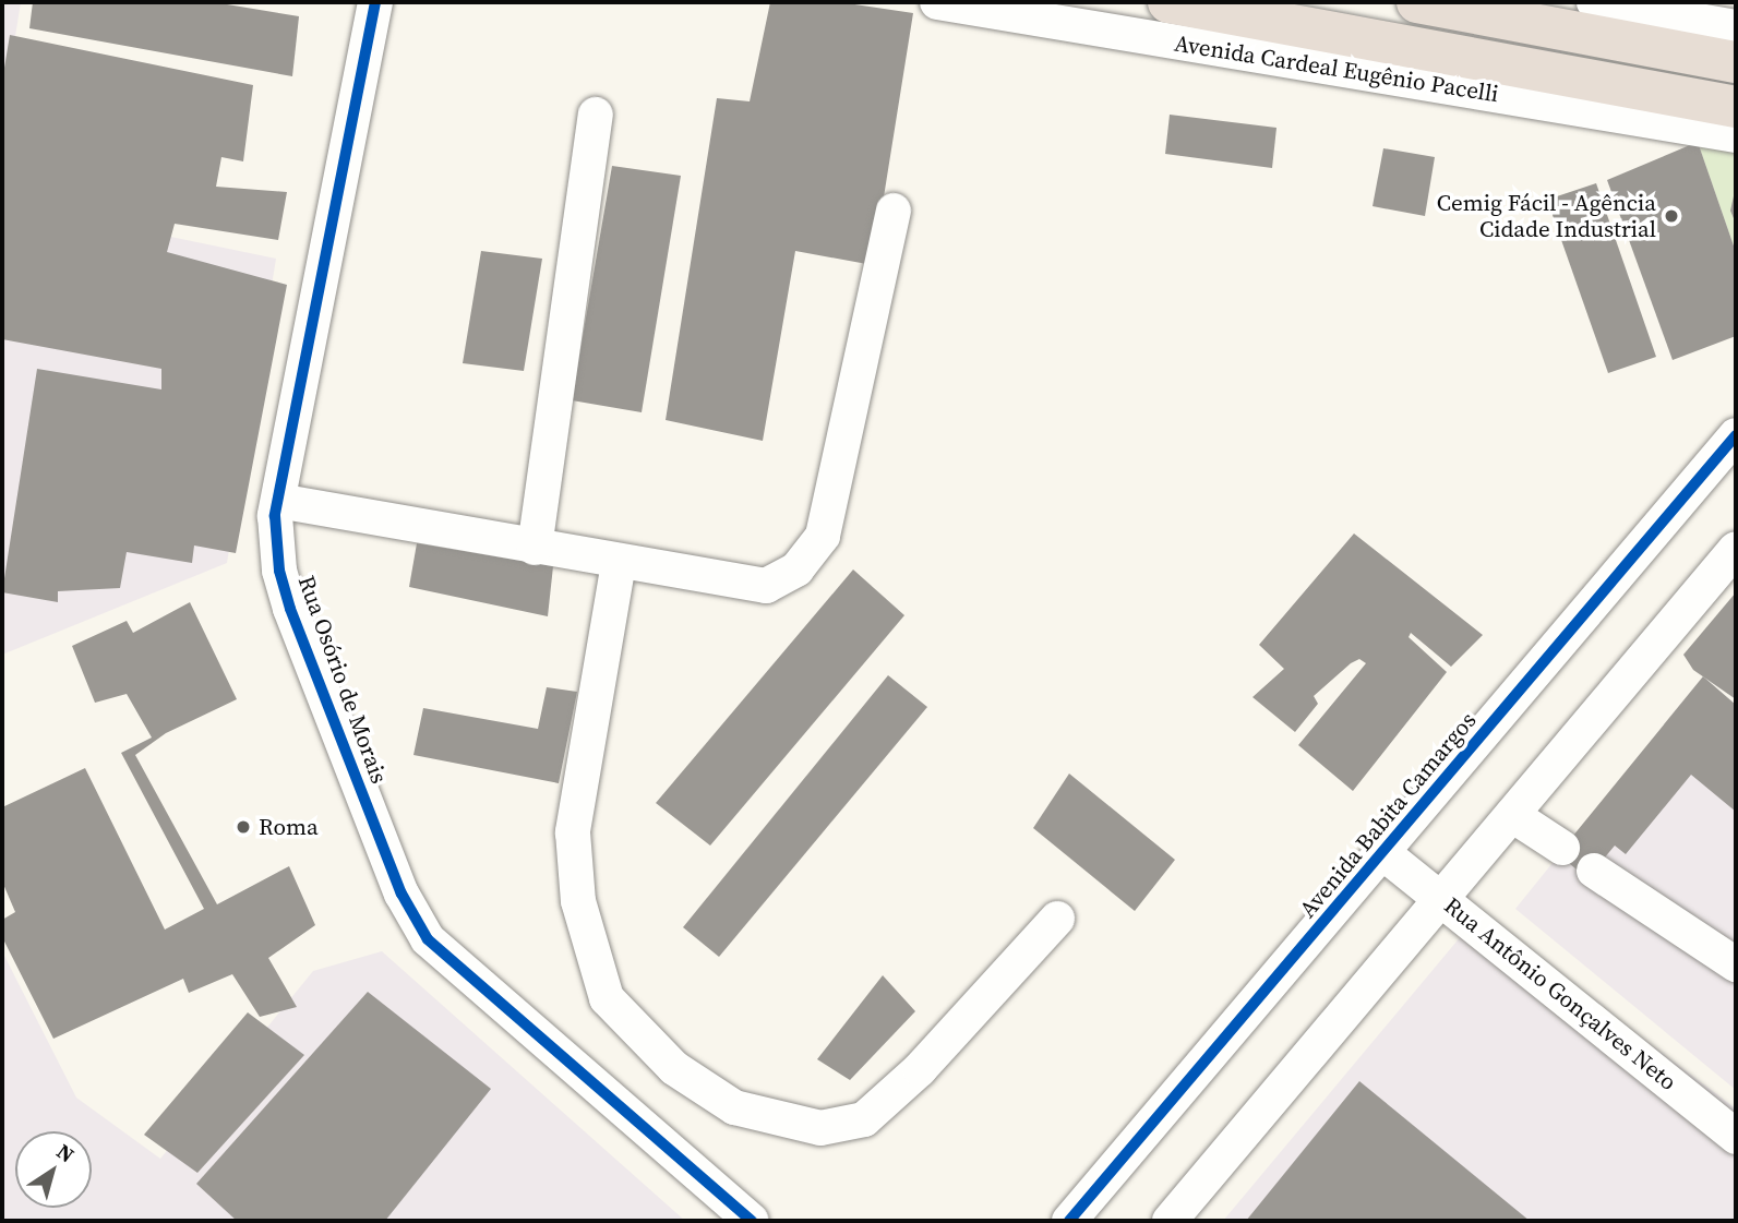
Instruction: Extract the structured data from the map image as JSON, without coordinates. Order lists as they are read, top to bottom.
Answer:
{
  "streets": {
    "highway": ["Avenida Cardeal Eugênio Pacelli"],
    "street": ["Rua Osório de Morais", "Avenida Babita Camargos", "Rua Antônio Gonçalves Neto"]
  },
  "crossings": [
    ["Avenida Babita Camargos", "Rua Antônio Gonçalves Neto"]
  ],
  "places": ["Cemig Fácil - Agência Cidade Industrial", "Roma"],
  "north": "top right"
}
